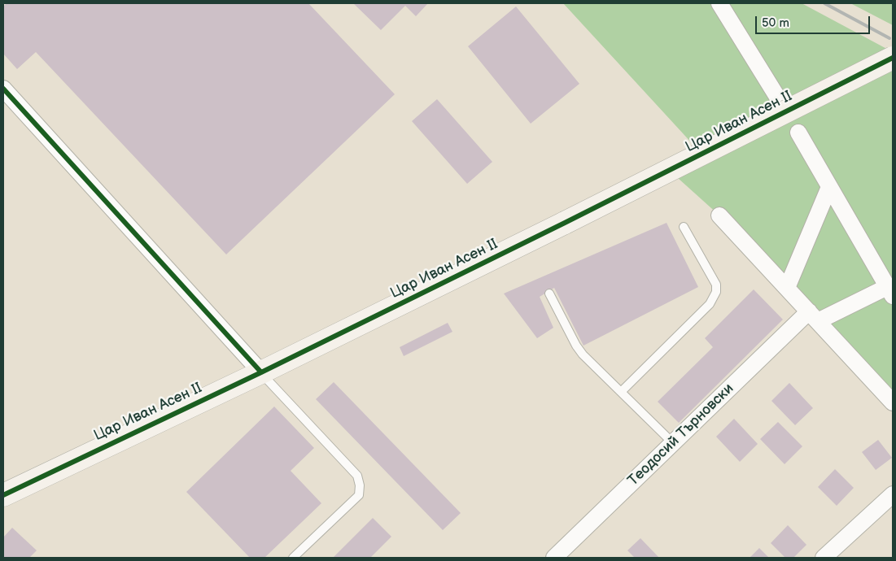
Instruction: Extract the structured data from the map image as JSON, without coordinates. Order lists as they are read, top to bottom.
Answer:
{
  "streets": {
    "main road": ["Цар Иван Асен II"],
    "street": ["Теодосий Търновски"]
  },
  "scale_bar": "50 m"
}
